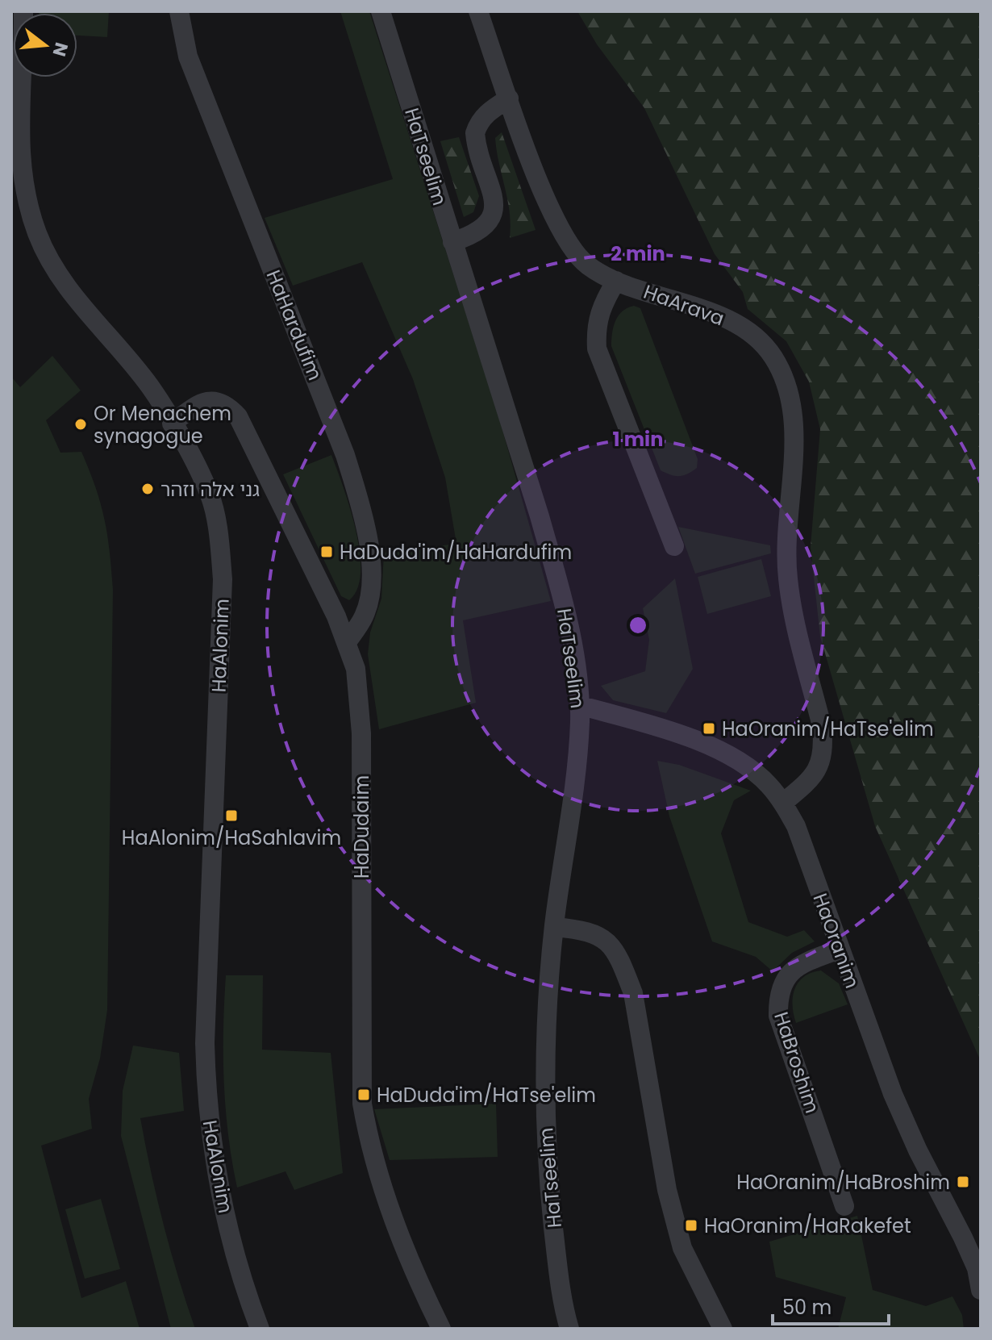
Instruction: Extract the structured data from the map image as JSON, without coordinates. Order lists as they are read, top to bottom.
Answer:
{
  "streets": {
    "street": [
      "HaTseelim",
      "HaArava",
      "HaHardufim",
      "HaAlonim",
      "HaDudaim",
      "HaOranim",
      "HaBroshim"
    ]
  },
  "crossings": [
    ["HaTseelim", "HaOranim"],
    ["HaArava", "HaOranim"],
    ["HaHardufim", "HaDudaim"],
    ["HaAlonim", "HaDudaim"],
    ["HaOranim", "HaBroshim"]
  ],
  "places": {
    "other": ["Or Menachem synagogue", "גני אלה וזהר"],
    "transit": [
      "HaDuda'im/HaHardufim",
      "HaOranim/HaTse'elim",
      "HaAlonim/HaSahlavim",
      "HaDuda'im/HaTse'elim",
      "HaOranim/HaBroshim",
      "HaOranim/HaRakefet"
    ]
  },
  "scale_bar": "50 m",
  "north": "right",
  "rings": ["2 min", "1 min"]
}
